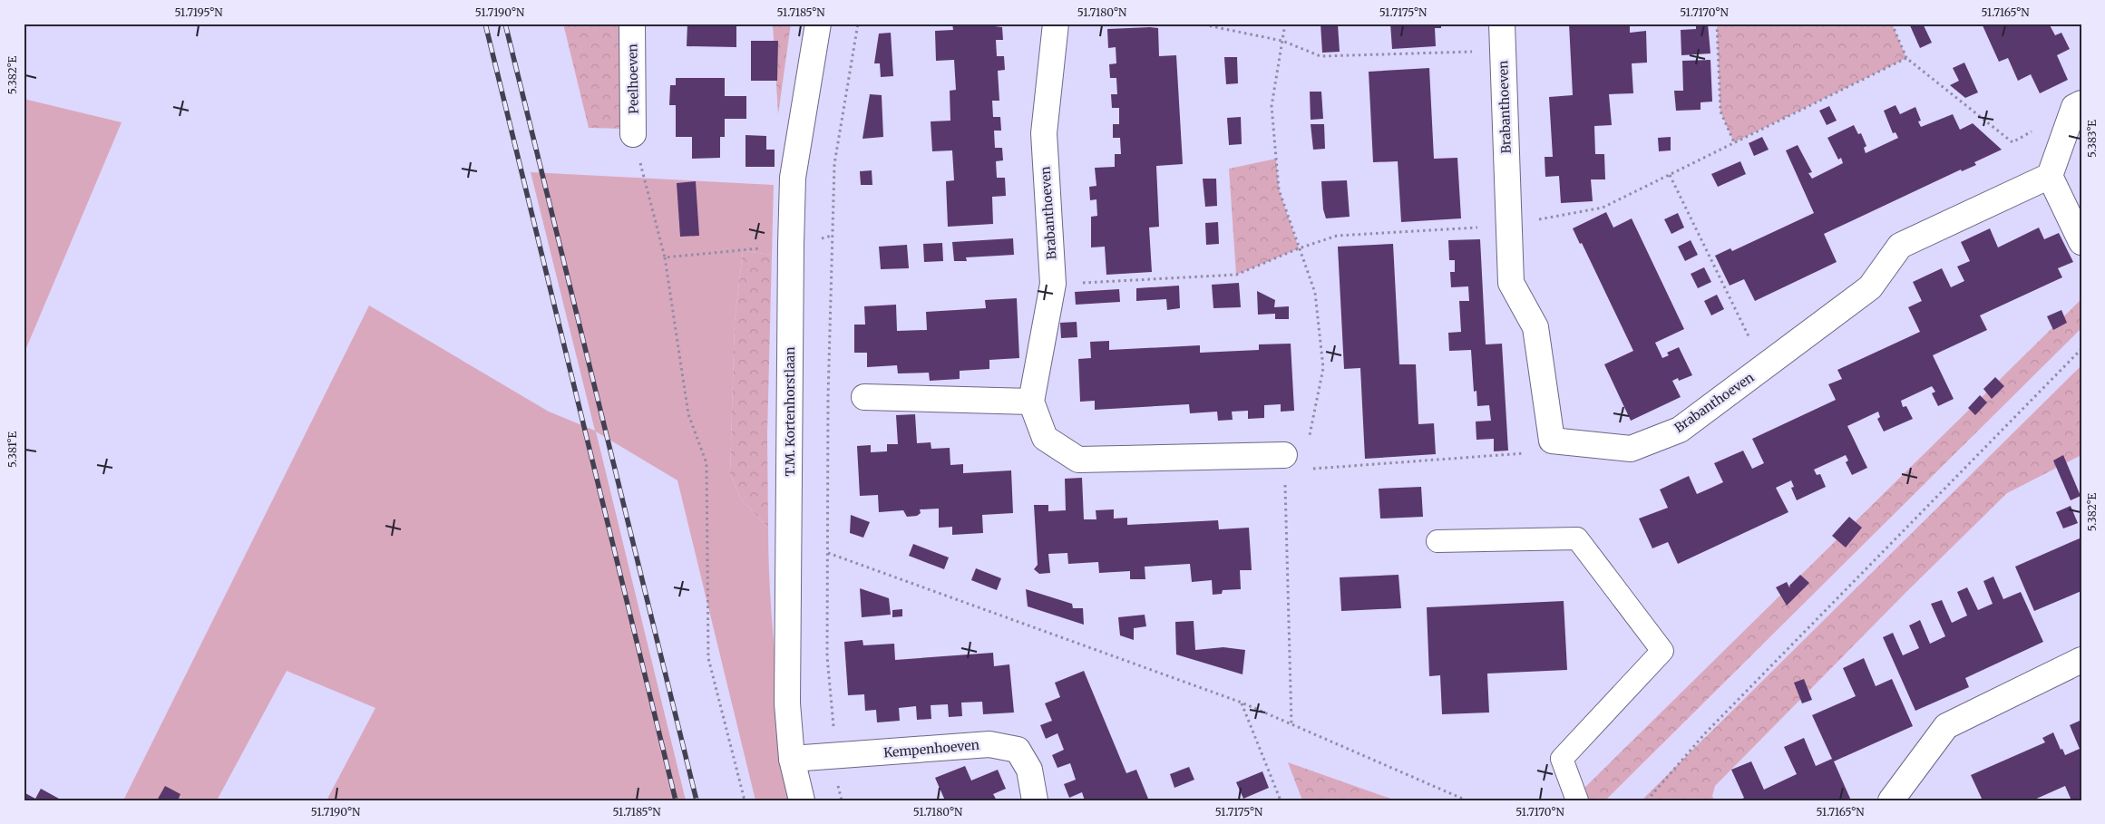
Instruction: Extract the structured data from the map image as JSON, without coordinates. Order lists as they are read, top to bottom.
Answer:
{
  "streets": {
    "street": [
      "Peelhoeven",
      "Brabanthoeven",
      "T.M. Kortenhorstlaan",
      "Kempenhoeven"
    ]
  },
  "crossings": [
    ["T.M. Kortenhorstlaan", "Kempenhoeven"]
  ],
  "coordinates": [
    "51.7195°N",
    "51.7190°N",
    "51.7185°N",
    "51.7180°N",
    "51.7175°N",
    "51.7170°N",
    "51.7165°N",
    "5.382°E",
    "5.383°E",
    "5.381°E"
  ]
}
